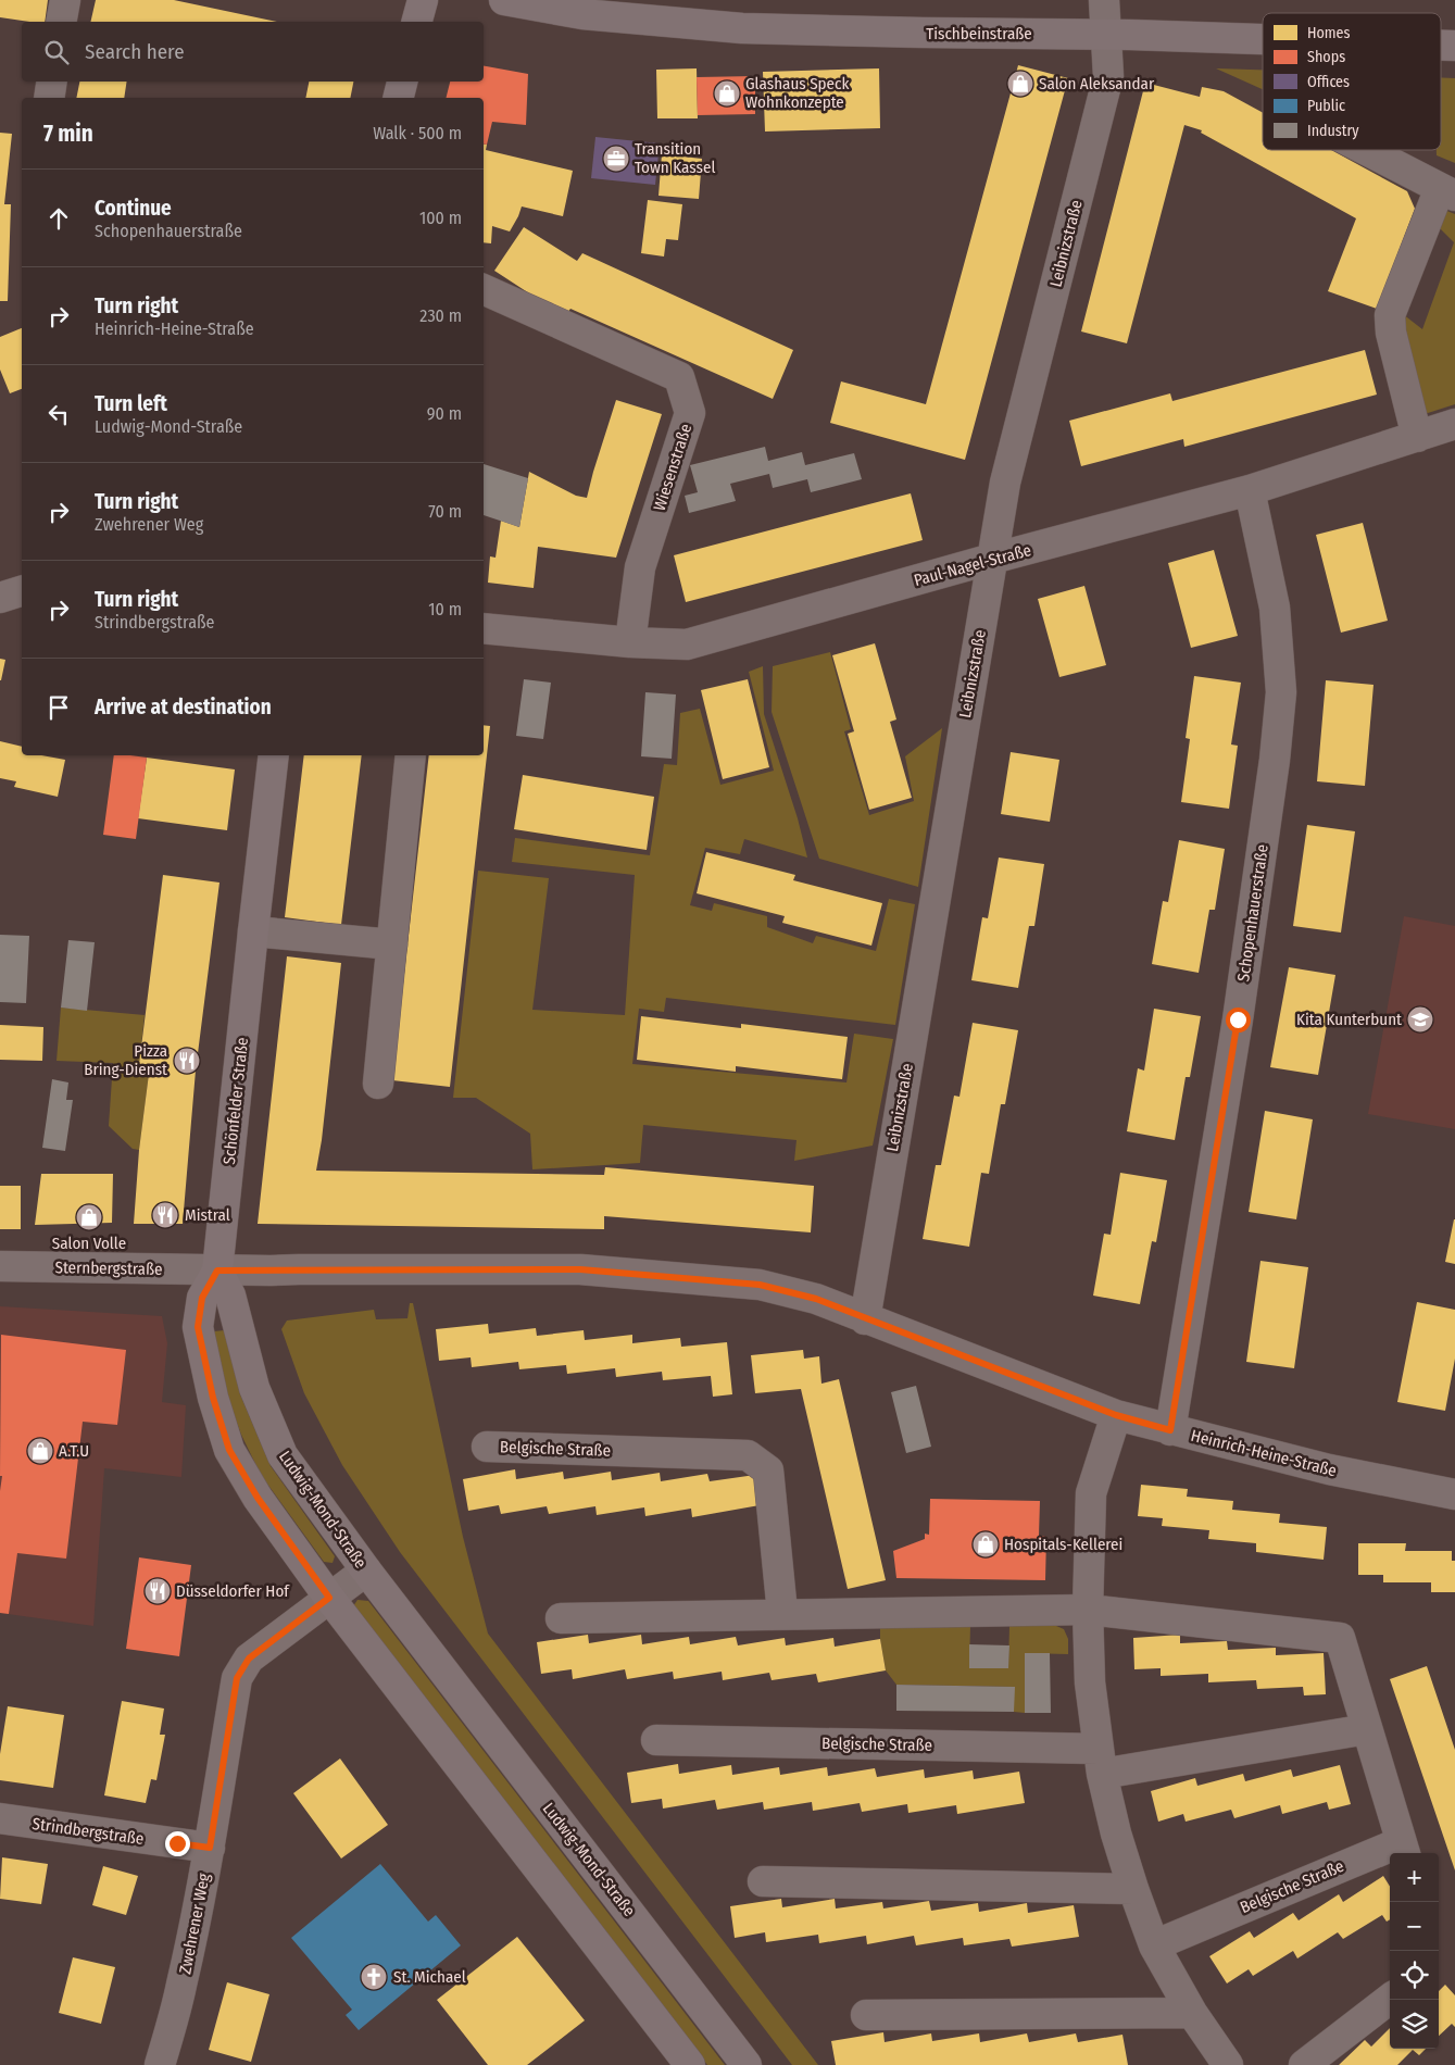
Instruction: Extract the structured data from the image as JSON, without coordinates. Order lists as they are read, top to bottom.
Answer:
{
  "streets": {
    "main road": ["Tischbeinstraße", "Schönfelder Straße", "Ludwig-Mond-Straße"],
    "street": [
      "Leibnizstraße",
      "Wiesenstraße",
      "Paul-Nagel-Straße",
      "Schopenhauerstraße",
      "Sternbergstraße",
      "Belgische Straße",
      "Heinrich-Heine-Straße",
      "Strindbergstraße",
      "Zwehrener Weg"
    ]
  },
  "crossings": [
    ["Tischbeinstraße", "Leibnizstraße"],
    ["Leibnizstraße", "Paul-Nagel-Straße"],
    ["Leibnizstraße", "Heinrich-Heine-Straße"],
    ["Wiesenstraße", "Paul-Nagel-Straße"],
    ["Paul-Nagel-Straße", "Schopenhauerstraße"],
    ["Schopenhauerstraße", "Heinrich-Heine-Straße"],
    ["Schönfelder Straße", "Sternbergstraße"],
    ["Schönfelder Straße", "Heinrich-Heine-Straße"],
    ["Schönfelder Straße", "Ludwig-Mond-Straße"],
    ["Sternbergstraße", "Heinrich-Heine-Straße"],
    ["Sternbergstraße", "Ludwig-Mond-Straße"],
    ["Heinrich-Heine-Straße", "Ludwig-Mond-Straße"],
    ["Ludwig-Mond-Straße", "Zwehrener Weg"],
    ["Strindbergstraße", "Zwehrener Weg"]
  ],
  "places": {
    "shop": [
      "Salon Aleksandar",
      "Glashaus Speck Wohnkonzepte",
      "Salon Volle",
      "A.T.U",
      "Hospitals-Kellerei"
    ],
    "office": ["Transition Town Kassel"],
    "school or university": ["Kita Kunterbunt"],
    "restaurant": ["Pizza Bring-Dienst", "Mistral", "Düsseldorfer Hof"],
    "church": ["St. Michael"]
  },
  "legend": [
    "Homes",
    "Shops",
    "Offices",
    "Public",
    "Industry"
  ],
  "page": {
    "search": "Search here",
    "heading": ["7 min", "Walk · 500 m"],
    "list": [
      ["Continue", "Schopenhauerstraße", "100 m"],
      ["Turn right", "Heinrich-Heine-Straße", "230 m"],
      ["Turn left", "Ludwig-Mond-Straße", "90 m"],
      ["Turn right", "Zwehrener Weg", "70 m"],
      ["Turn right", "Strindbergstraße", "10 m"],
      "Arrive at destination"
    ],
    "map_buttons": ["+", "−"]
  }
}
